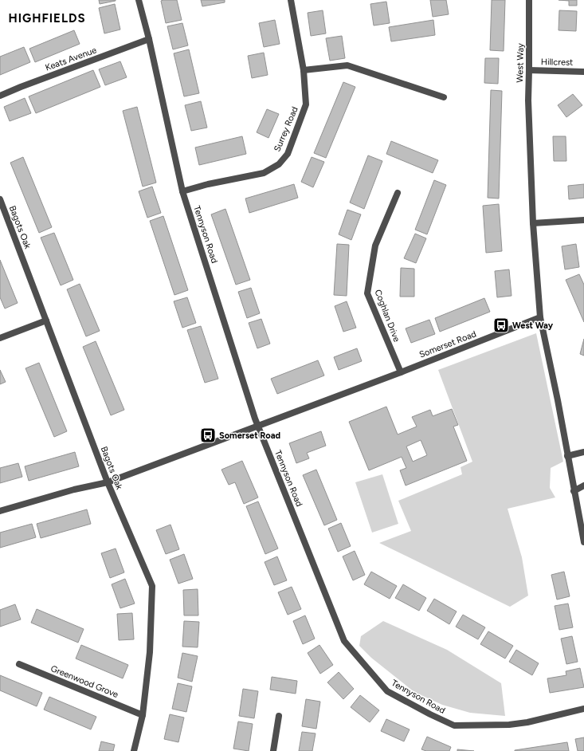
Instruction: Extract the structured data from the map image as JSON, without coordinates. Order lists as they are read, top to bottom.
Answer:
{
  "streets": {
    "street": [
      "Keats Avenue",
      "Hillcrest",
      "West Way",
      "Surrey Road",
      "Bagots Oak",
      "Tennyson Road",
      "Coghlan Drive",
      "Somerset Road",
      "Greenwood Grove"
    ]
  },
  "crossings": [
    ["Keats Avenue", "Tennyson Road"],
    ["Hillcrest", "West Way"],
    ["West Way", "Somerset Road"],
    ["Surrey Road", "Tennyson Road"],
    ["Bagots Oak", "Somerset Road"],
    ["Bagots Oak", "Greenwood Grove"],
    ["Tennyson Road", "Somerset Road"],
    ["Coghlan Drive", "Somerset Road"]
  ],
  "districts": ["HIGHFIELDS"],
  "places": {
    "bus stop": ["West Way", "Somerset Road"]
  }
}
